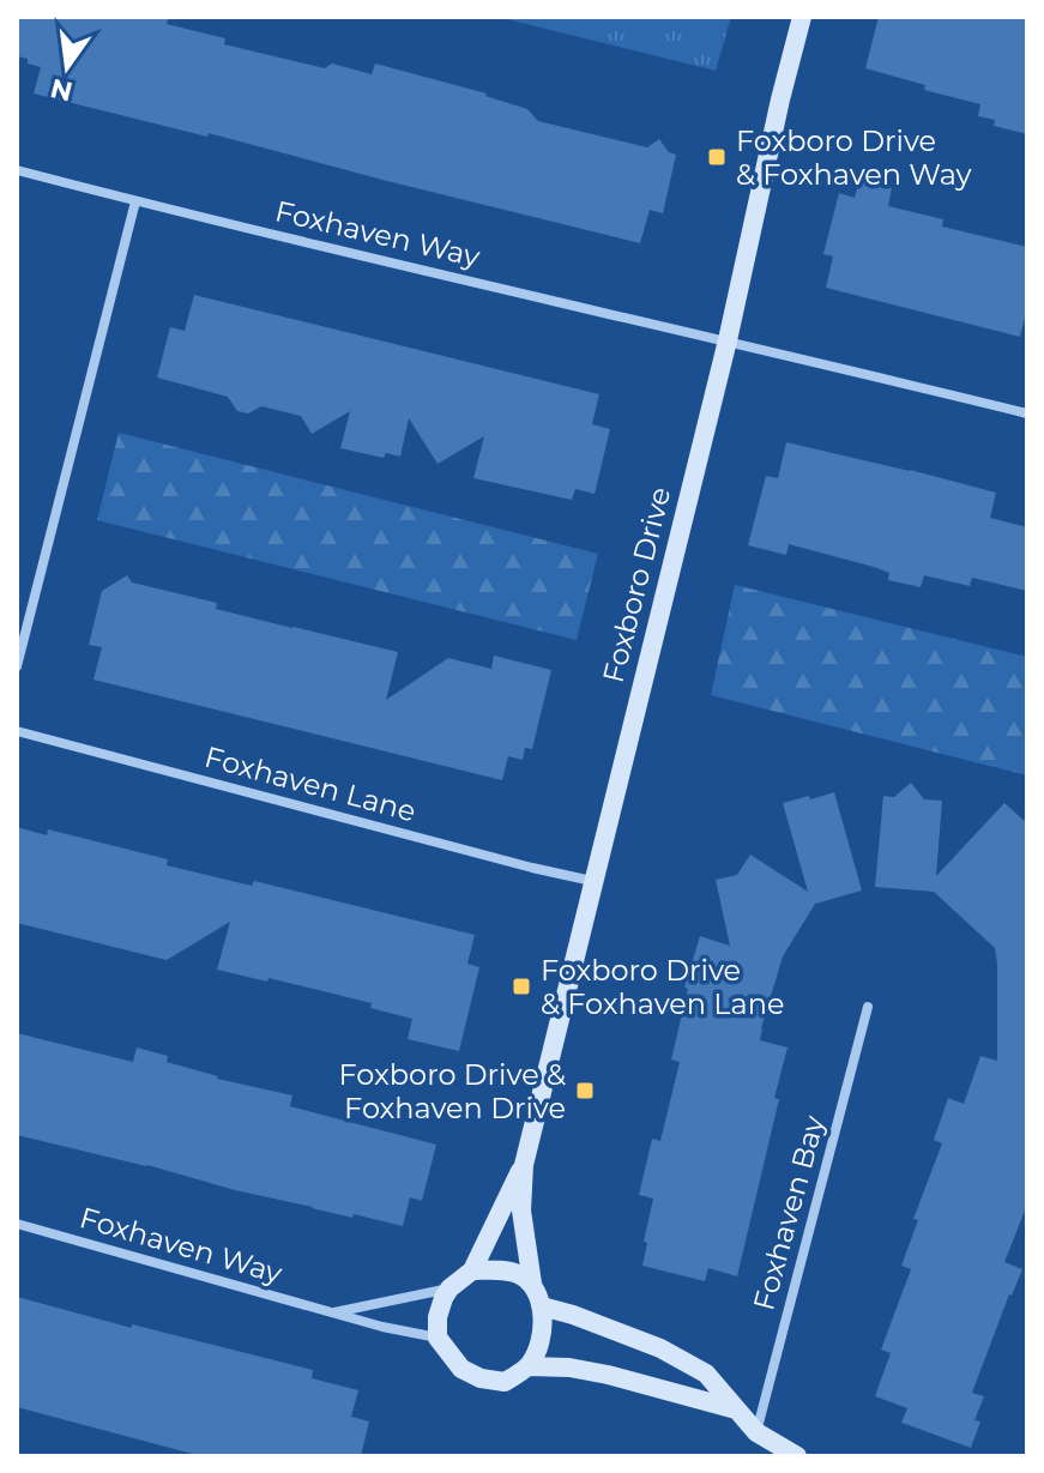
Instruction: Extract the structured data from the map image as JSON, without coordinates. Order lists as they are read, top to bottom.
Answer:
{
  "streets": {
    "street": [
      "Foxhaven Way",
      "Foxboro Drive",
      "Foxhaven Lane",
      "Foxhaven Bay"
    ]
  },
  "crossings": [
    ["Foxhaven Way", "Foxboro Drive"],
    ["Foxboro Drive", "Foxhaven Lane"]
  ],
  "places": {
    "transit": ["Foxboro Drive & Foxhaven Way", "Foxboro Drive & Foxhaven Lane", "Foxboro Drive & Foxhaven Drive"]
  },
  "north": "bottom"
}
